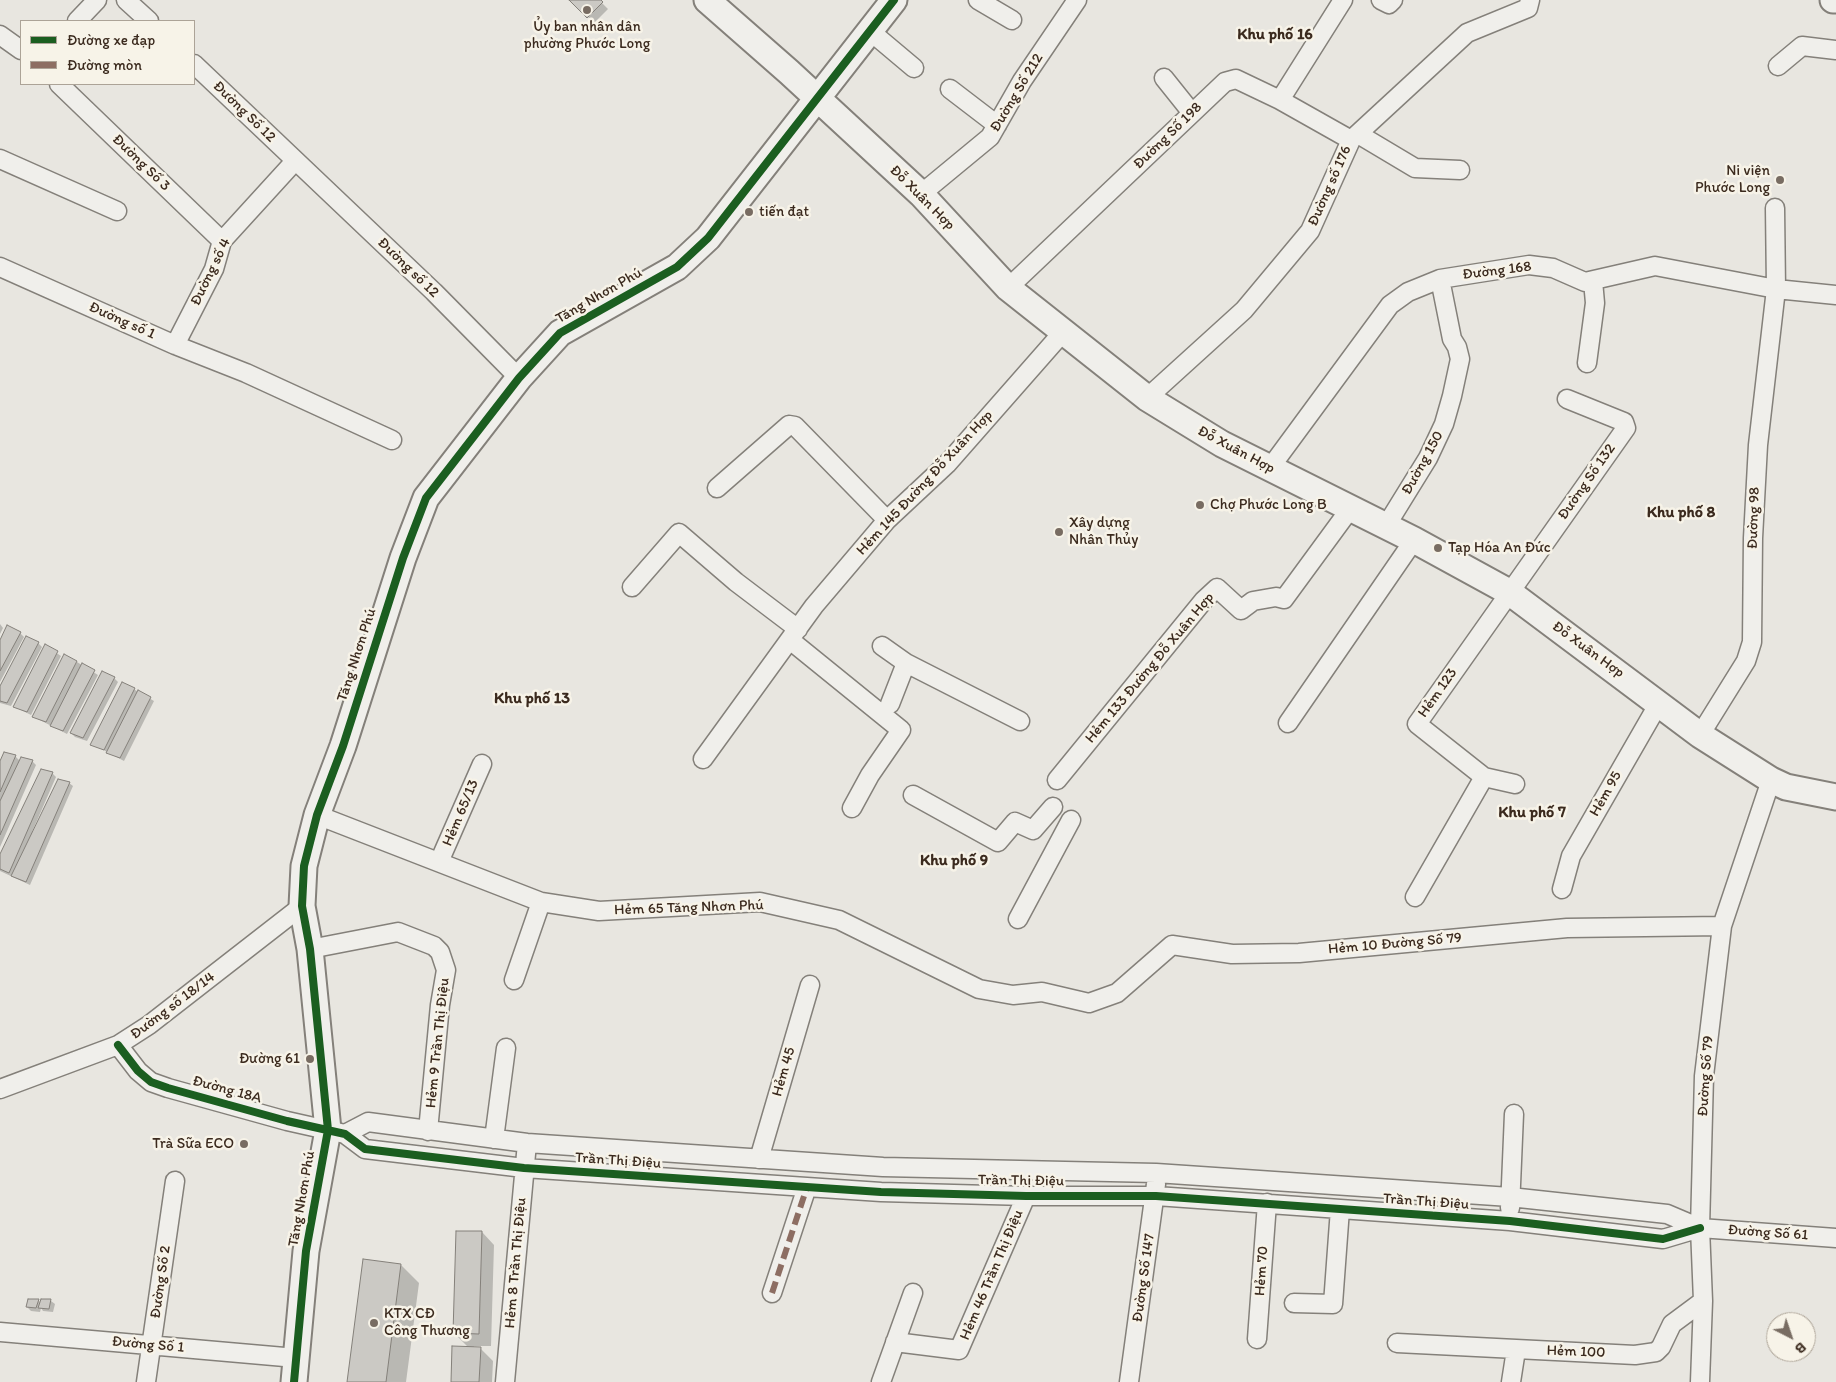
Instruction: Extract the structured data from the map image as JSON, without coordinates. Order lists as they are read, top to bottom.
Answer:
{
  "streets": {
    "street": [
      "Đường Số 212",
      "Đường Số 12",
      "Đường Số 198",
      "Đường Số 3",
      "Đường số 176",
      "Đỗ Xuân Hợp",
      "Đường số 12",
      "Đường 168",
      "Đường số 4",
      "Tăng Nhơn Phú",
      "Đường số 1",
      "Đường 150",
      "Đường Số 132",
      "Hẻm 145 Đường Đỗ Xuân Hợp",
      "Đường 98",
      "Hẻm 133 Đường Đỗ Xuân Hợp",
      "Hẻm 123",
      "Hẻm 95",
      "Hẻm 65/13",
      "Hẻm 65 Tăng Nhơn Phú",
      "Hẻm 10 Đường Số 79",
      "Đường số 18/14",
      "Hẻm 9 Trần Thị Điệu",
      "Hẻm 45",
      "Đường Số 79",
      "Đường 18A",
      "Trần Thị Điệu",
      "Đường Số 61",
      "Hẻm 8 Trần Thị Điệu",
      "Hẻm 70",
      "Hẻm 46 Trần Thị Điệu",
      "Đường Số 147",
      "Đường Số 2",
      "Đường Số 1",
      "Hẻm 100"
    ]
  },
  "crossings": [
    ["Đường Số 212", "Đỗ Xuân Hợp"],
    ["Đường Số 12", "Đường số 12"],
    ["Đường Số 12", "Đường số 4"],
    ["Đường Số 198", "Đường số 176"],
    ["Đường Số 198", "Đỗ Xuân Hợp"],
    ["Đường Số 3", "Đường số 4"],
    ["Đường số 176", "Đỗ Xuân Hợp"],
    ["Đỗ Xuân Hợp", "Đường 168"],
    ["Đỗ Xuân Hợp", "Tăng Nhơn Phú"],
    ["Đỗ Xuân Hợp", "Đường 150"],
    ["Đỗ Xuân Hợp", "Đường Số 132"],
    ["Đỗ Xuân Hợp", "Hẻm 145 Đường Đỗ Xuân Hợp"],
    ["Đỗ Xuân Hợp", "Đường 98"],
    ["Đỗ Xuân Hợp", "Hẻm 133 Đường Đỗ Xuân Hợp"],
    ["Đỗ Xuân Hợp", "Hẻm 123"],
    ["Đỗ Xuân Hợp", "Hẻm 95"],
    ["Đỗ Xuân Hợp", "Đường Số 79"],
    ["Đường số 12", "Đường số 4"],
    ["Đường số 12", "Tăng Nhơn Phú"],
    ["Đường 168", "Đường 150"],
    ["Đường 168", "Đường 98"],
    ["Đường số 4", "Đường số 1"],
    ["Tăng Nhơn Phú", "Hẻm 65 Tăng Nhơn Phú"],
    ["Tăng Nhơn Phú", "Đường số 18/14"],
    ["Tăng Nhơn Phú", "Hẻm 9 Trần Thị Điệu"],
    ["Tăng Nhơn Phú", "Đường 18A"],
    ["Tăng Nhơn Phú", "Trần Thị Điệu"],
    ["Tăng Nhơn Phú", "Đường Số 1"],
    ["Đường Số 132", "Hẻm 123"],
    ["Hẻm 65/13", "Hẻm 65 Tăng Nhơn Phú"],
    ["Hẻm 65 Tăng Nhơn Phú", "Hẻm 10 Đường Số 79"],
    ["Hẻm 10 Đường Số 79", "Đường Số 79"],
    ["Đường số 18/14", "Đường 18A"],
    ["Hẻm 9 Trần Thị Điệu", "Trần Thị Điệu"],
    ["Hẻm 45", "Trần Thị Điệu"],
    ["Đường Số 79", "Trần Thị Điệu"],
    ["Đường Số 79", "Đường Số 61"],
    ["Đường Số 79", "Hẻm 100"],
    ["Đường 18A", "Trần Thị Điệu"],
    ["Trần Thị Điệu", "Đường Số 61"],
    ["Trần Thị Điệu", "Hẻm 8 Trần Thị Điệu"],
    ["Trần Thị Điệu", "Hẻm 70"],
    ["Trần Thị Điệu", "Hẻm 46 Trần Thị Điệu"],
    ["Trần Thị Điệu", "Đường Số 147"],
    ["Đường Số 2", "Đường Số 1"]
  ],
  "districts": [
    "Khu phố 16",
    "Khu phố 8",
    "Khu phố 13",
    "Khu phố 7",
    "Khu phố 9"
  ],
  "places": [
    "Ủy ban nhân dân phường Phước Long",
    "Ni viện Phước Long",
    "tiến đạt",
    "Chợ Phước Long B",
    "Xây dựng Nhân Thủy",
    "Tạp Hóa An Đức",
    "Đường 61",
    "Trà Sữa ECO",
    "KTX CĐ Công Thương"
  ],
  "legend": ["Đường xe đạp", "Đường mòn"],
  "north": "bottom right"
}
